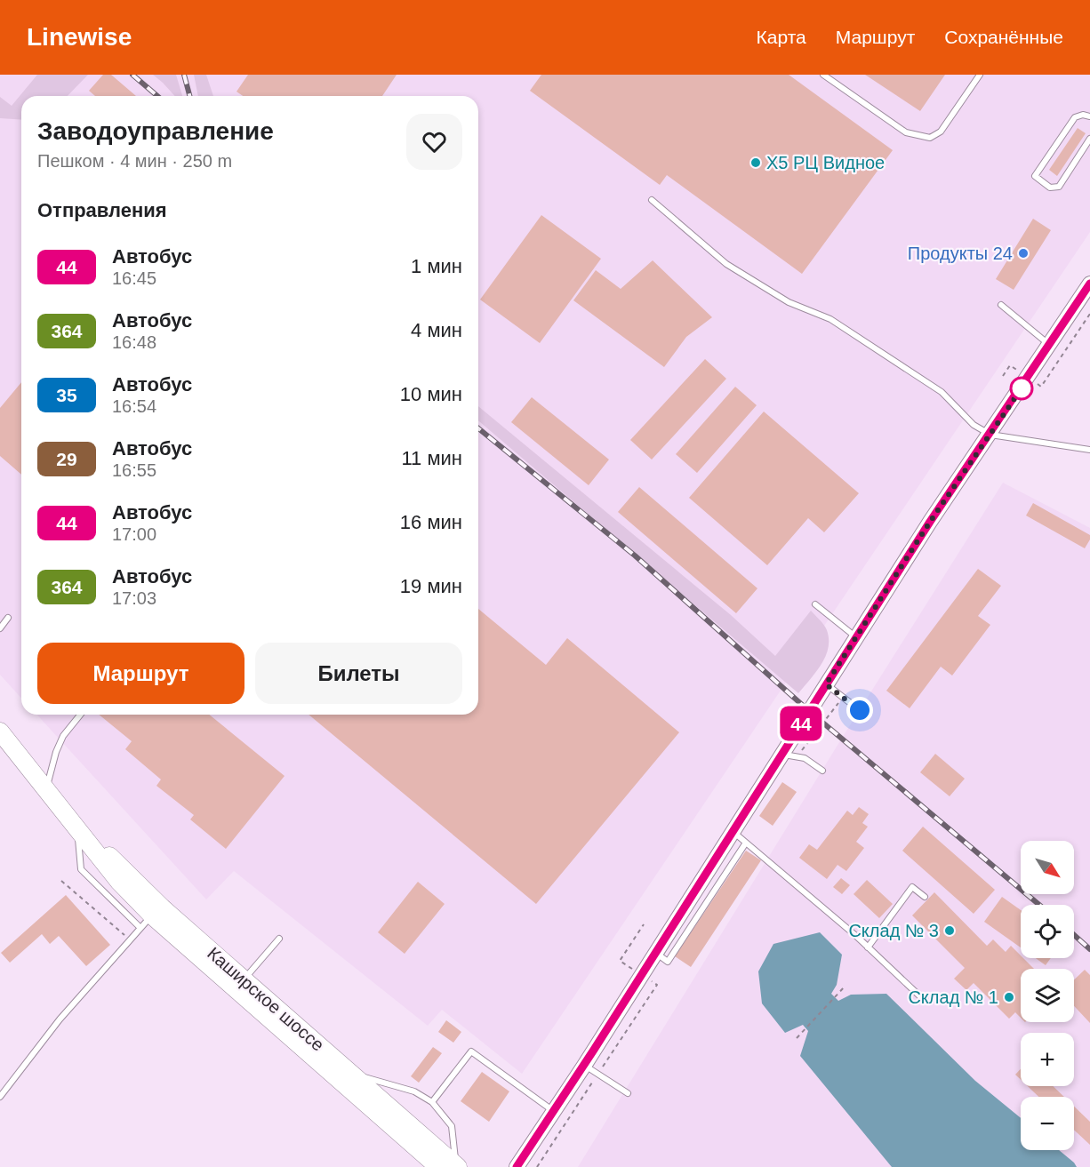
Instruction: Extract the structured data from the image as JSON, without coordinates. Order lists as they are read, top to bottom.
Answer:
{
  "streets": {
    "main road": ["Каширское шоссе"]
  },
  "places": [
    "X5 РЦ Видное",
    "Продукты 24",
    "Склад № 3",
    "Склад № 1"
  ],
  "lines": ["bus line 44"],
  "north": "bottom right",
  "page": {
    "header": "Linewise",
    "nav": ["Карта", "Маршрут", "Сохранённые"],
    "on_map": "44",
    "heading": [
      ["Заводоуправление", "Пешком · 4 мин · 250 m"],
      "Отправления"
    ],
    "list": [
      {
        "mark": "44",
        "name": "Автобус",
        "note": "16:45",
        "value": "1 мин"
      },
      {
        "mark": "364",
        "name": "Автобус",
        "note": "16:48",
        "value": "4 мин"
      },
      {
        "mark": "35",
        "name": "Автобус",
        "note": "16:54",
        "value": "10 мин"
      },
      {
        "mark": "29",
        "name": "Автобус",
        "note": "16:55",
        "value": "11 мин"
      },
      {
        "mark": "44",
        "name": "Автобус",
        "note": "17:00",
        "value": "16 мин"
      },
      {
        "mark": "364",
        "name": "Автобус",
        "note": "17:03",
        "value": "19 мин"
      }
    ],
    "buttons": ["Маршрут", "Билеты"],
    "map_buttons": ["+", "−"]
  }
}
